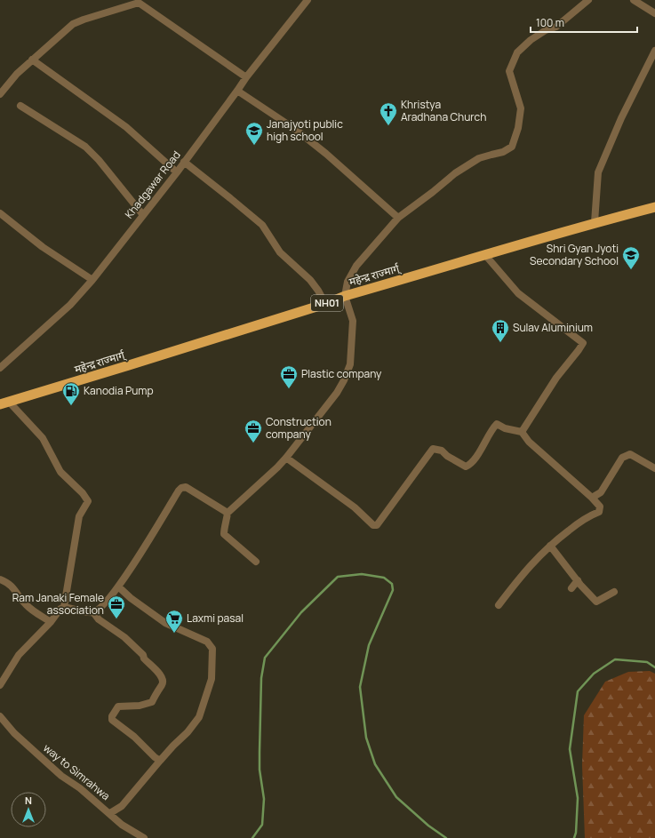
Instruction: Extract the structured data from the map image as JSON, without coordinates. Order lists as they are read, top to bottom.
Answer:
{
  "streets": {
    "highway": ["महेन्द्र राज्मार्ग्", "NH01"],
    "street": ["Khadgawar Road", "way to Simrahwa"]
  },
  "places": {
    "church": ["Khristya Aradhana Church"],
    "school or university": ["Janajyoti public high school", "Shri Gyan Jyoti Secondary School"],
    "building": ["Sulav Aluminium"],
    "office": ["Plastic company", "Construction company", "Ram Janaki Female association"],
    "fuel station": ["Kanodia Pump"],
    "supermarket": ["Laxmi pasal"]
  },
  "scale_bar": "100 m",
  "north": "top"
}
